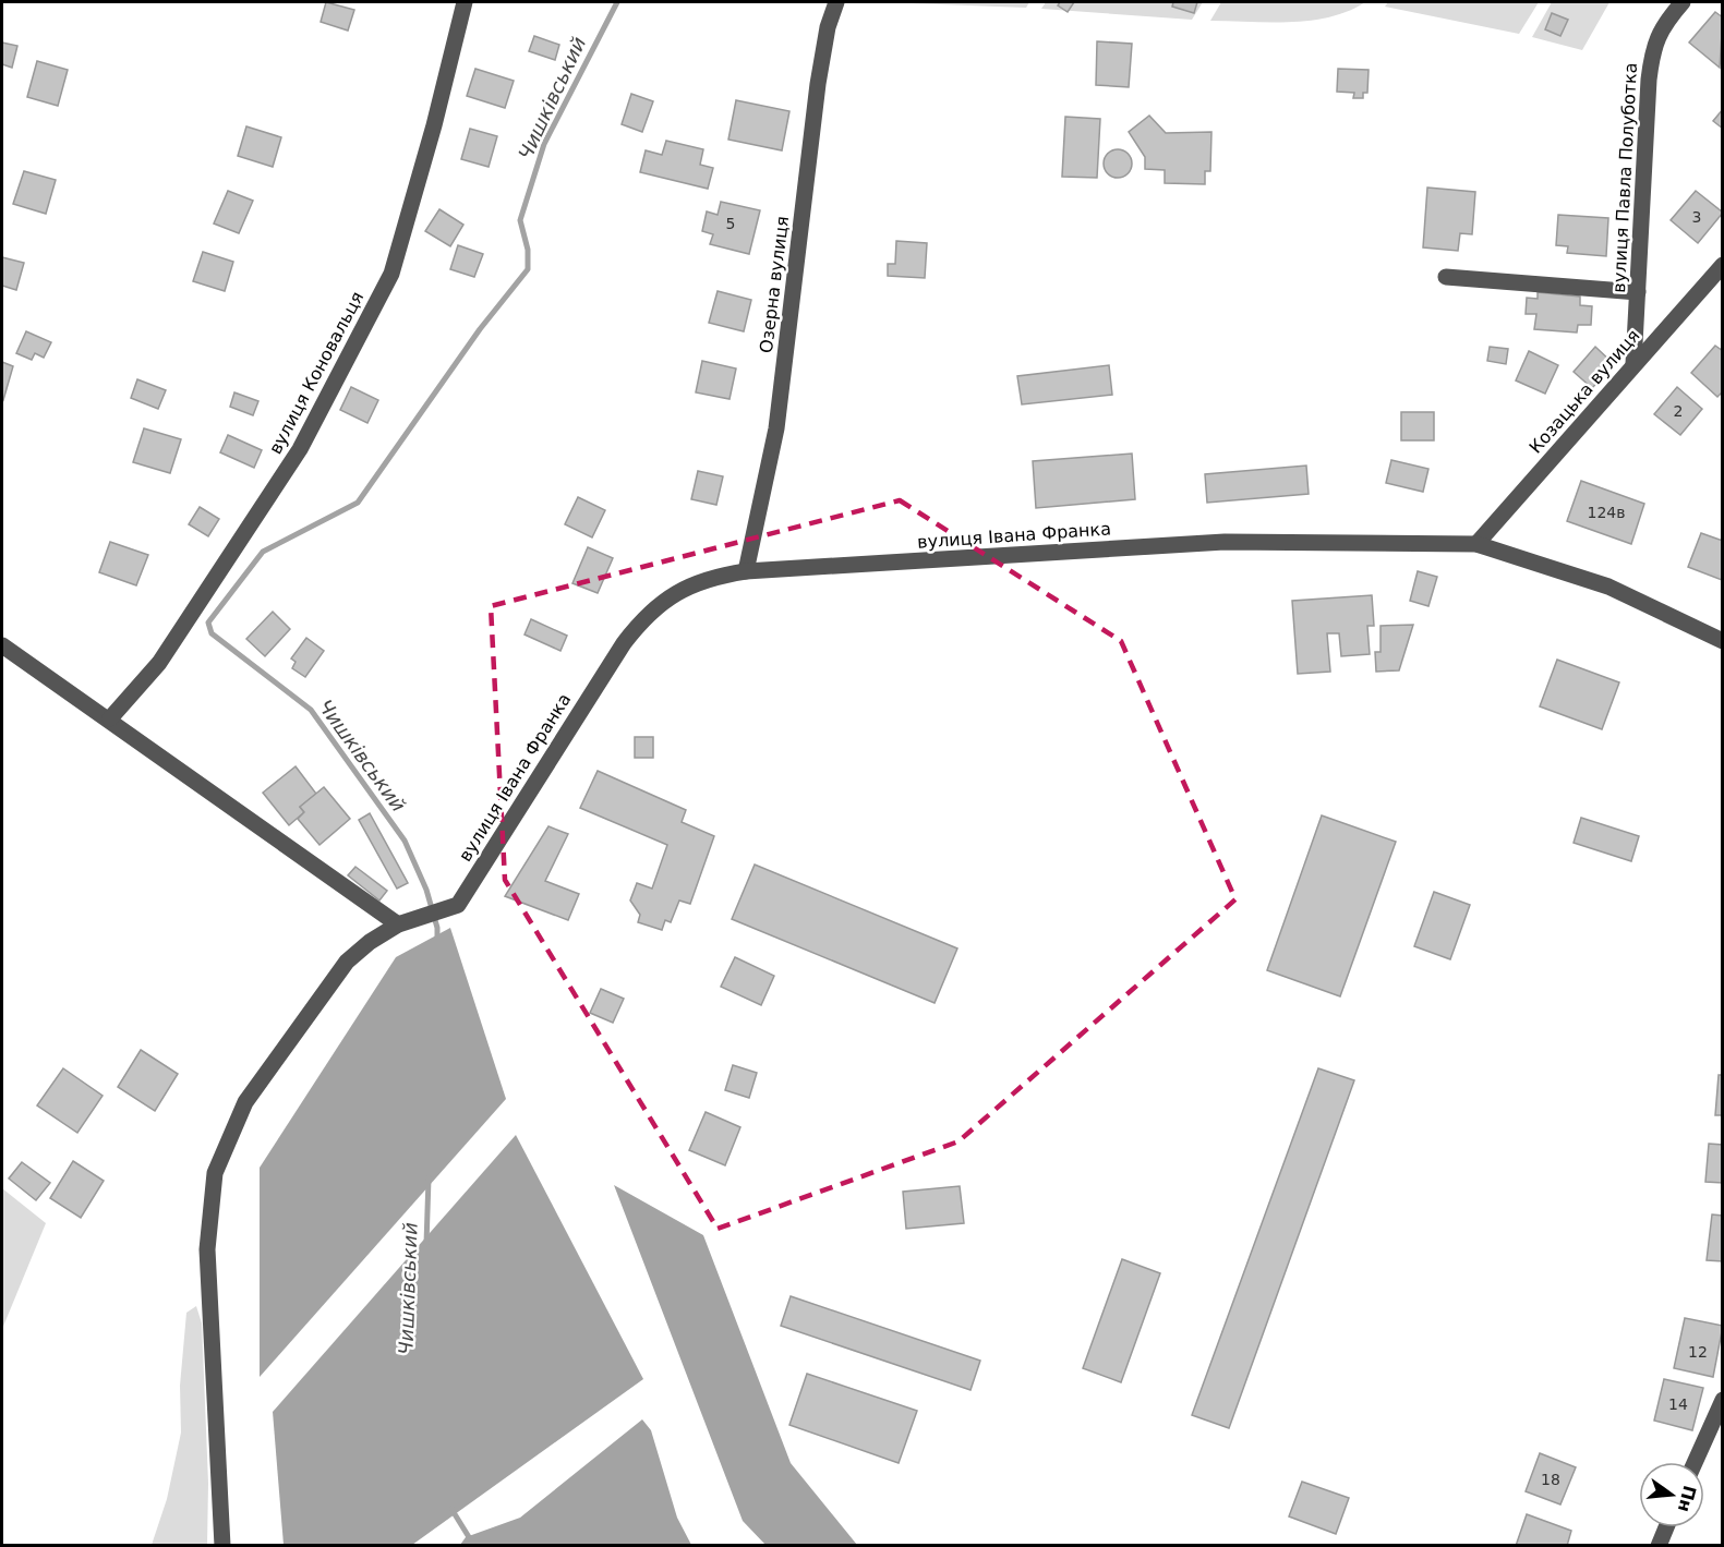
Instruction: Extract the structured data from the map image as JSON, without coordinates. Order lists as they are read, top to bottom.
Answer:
{
  "streets": {
    "street": [
      "вулиця Павла Полуботка",
      "Озерна вулиця",
      "вулиця Коновальця",
      "Козацька вулиця",
      "вулиця Івана Франка"
    ]
  },
  "crossings": [
    ["вулиця Павла Полуботка", "Козацька вулиця"],
    ["Озерна вулиця", "вулиця Івана Франка"],
    ["Козацька вулиця", "вулиця Івана Франка"]
  ],
  "water": ["Чишківський"],
  "house_numbers": [
    "3",
    "5",
    "2",
    "124в",
    "12",
    "14",
    "18"
  ],
  "north": "right"
}
